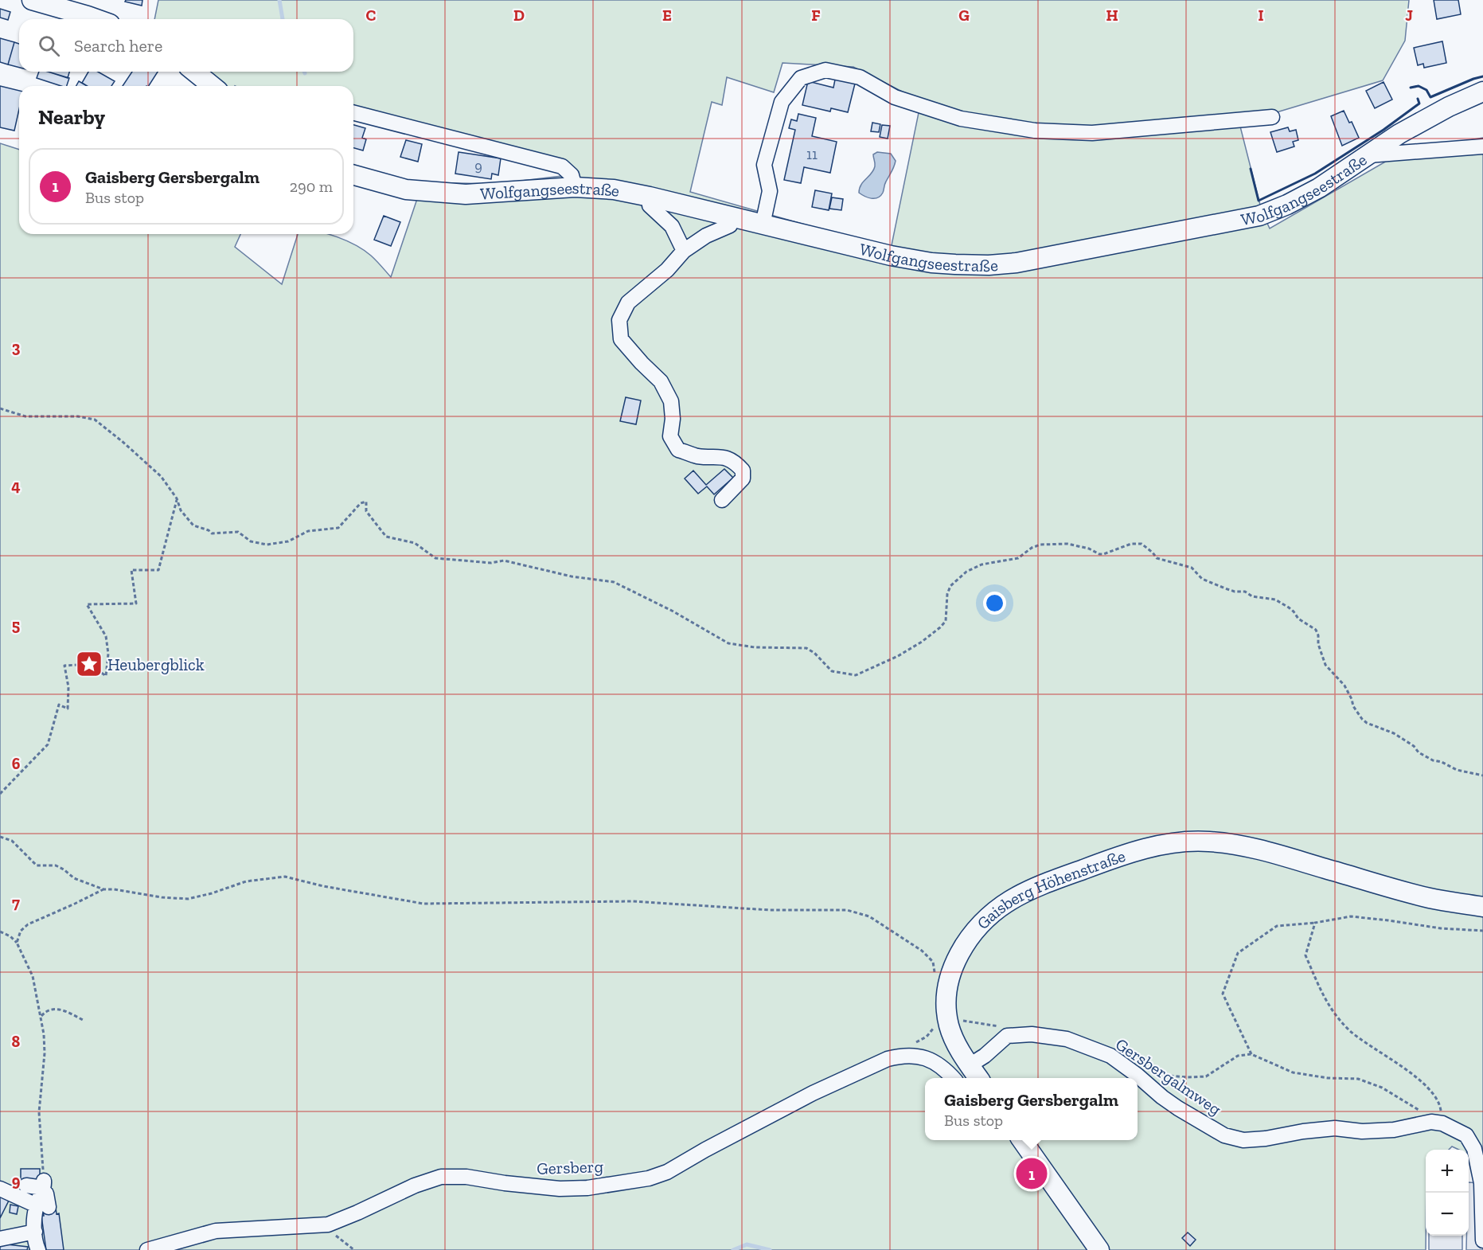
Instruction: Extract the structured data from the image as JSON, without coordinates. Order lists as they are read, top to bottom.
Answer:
{
  "streets": {
    "main road": ["Wolfgangseestraße", "Gaisberg Höhenstraße"],
    "street": ["Gersbergalmweg", "Gersberg"]
  },
  "crossings": [
    ["Gaisberg Höhenstraße", "Gersbergalmweg"]
  ],
  "places": {
    "place": ["Heubergblick"]
  },
  "house_numbers": ["11", "9"],
  "page": {
    "search": "Search here",
    "heading": "Nearby",
    "list": [
      {
        "mark": "1",
        "name": "Gaisberg Gersbergalm",
        "note": "Bus stop",
        "value": "290 m"
      }
    ],
    "popup": ["Gaisberg Gersbergalm", "Bus stop"],
    "map_buttons": ["+", "−"],
    "pins": "1"
  },
  "grid": {
    "columns": [
      "C",
      "D",
      "E",
      "F",
      "G",
      "H",
      "I",
      "J"
    ],
    "rows": [
      "3",
      "4",
      "5",
      "6",
      "7",
      "8",
      "9"
    ]
  }
}
